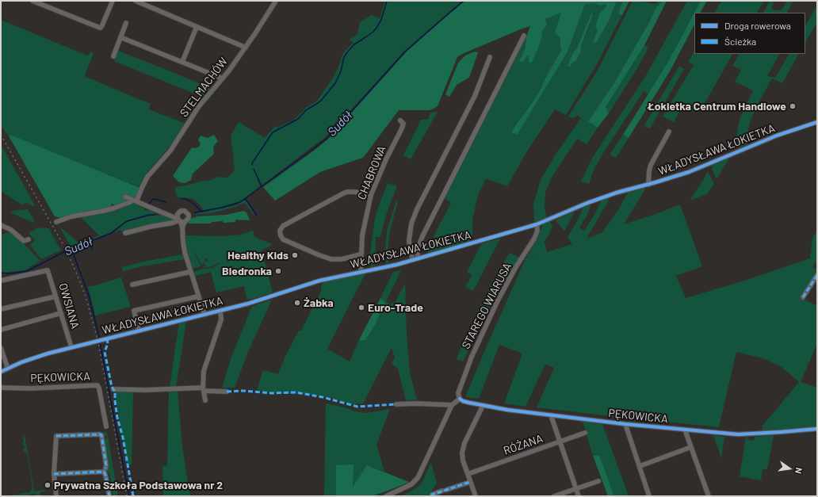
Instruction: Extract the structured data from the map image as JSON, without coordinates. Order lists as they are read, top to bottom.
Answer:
{
  "streets": {
    "street": [
      "STELMACHÓW",
      "WŁADYSŁAWA ŁOKIETKA",
      "CHABROWA",
      "OWSIANA",
      "STAREGO WIARUSA",
      "PĘKOWICKA",
      "RÓŻANA"
    ]
  },
  "crossings": [
    ["WŁADYSŁAWA ŁOKIETKA", "CHABROWA"],
    ["WŁADYSŁAWA ŁOKIETKA", "OWSIANA"],
    ["WŁADYSŁAWA ŁOKIETKA", "STAREGO WIARUSA"],
    ["STAREGO WIARUSA", "PĘKOWICKA"]
  ],
  "water": ["Sudół"],
  "places": [
    "Łokietka Centrum Handlowe",
    "Healthy Kids",
    "Biedronka",
    "Żabka",
    "Euro-Trade",
    "Prywatna Szkoła Podstawowa nr 2"
  ],
  "legend": ["Droga rowerowa", "Ścieżka"],
  "north": "right"
}
